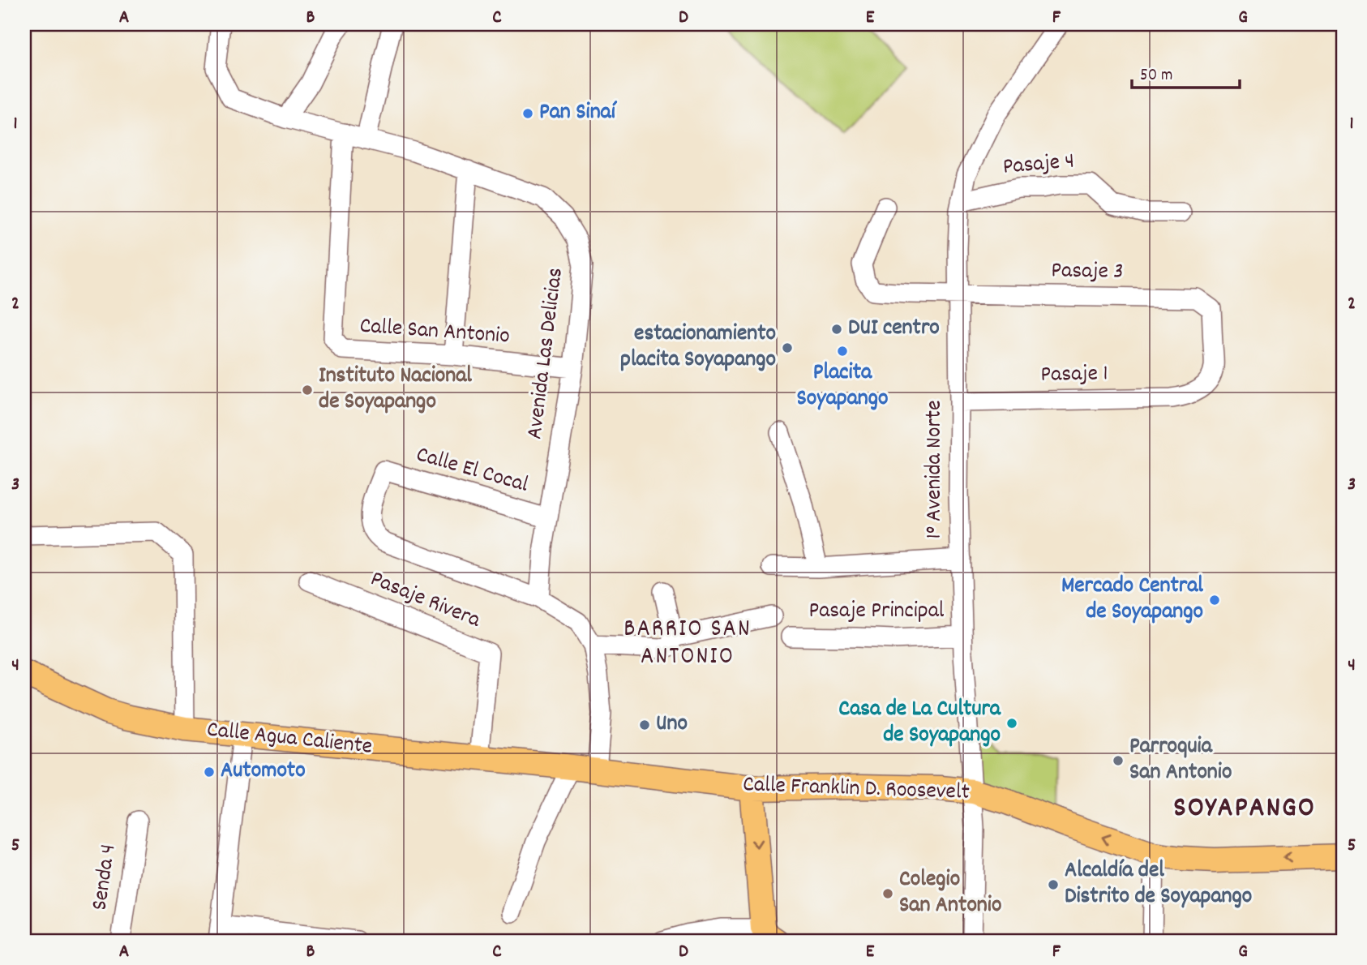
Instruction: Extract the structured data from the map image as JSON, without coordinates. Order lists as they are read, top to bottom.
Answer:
{
  "streets": {
    "main road": ["Calle Agua Caliente", "Calle Franklin D. Roosevelt"],
    "street": [
      "Pasaje 4",
      "Pasaje 3",
      "Calle San Antonio",
      "Avenida Las Delicias",
      "Pasaje 1",
      "1° Avenida Norte",
      "Calle El Cocal",
      "Pasaje Rivera",
      "Pasaje Principal",
      "Senda 4"
    ]
  },
  "crossings": [
    ["Pasaje 4", "1° Avenida Norte"],
    ["Pasaje 3", "Pasaje 1"],
    ["Pasaje 3", "1° Avenida Norte"],
    ["Calle San Antonio", "Avenida Las Delicias"],
    ["Avenida Las Delicias", "Calle El Cocal"],
    ["Pasaje 1", "1° Avenida Norte"],
    ["1° Avenida Norte", "Pasaje Principal"],
    ["1° Avenida Norte", "Calle Franklin D. Roosevelt"],
    ["Pasaje Rivera", "Calle Agua Caliente"],
    ["Calle Agua Caliente", "Calle Franklin D. Roosevelt"]
  ],
  "one_way": ["Calle Franklin D. Roosevelt"],
  "districts": ["BARRIO SAN ANTONIO", "SOYAPANGO"],
  "places": [
    "Pan Sinaí",
    "DUI centro",
    "estacionamiento placita Soyapango",
    "Placita Soyapango",
    "Instituto Nacional de Soyapango",
    "Mercado Central de Soyapango",
    "Casa de La Cultura de Soyapango",
    "Uno",
    "Parroquia San Antonio",
    "Automoto",
    "Alcaldía del Distrito de Soyapango",
    "Colegio San Antonio"
  ],
  "scale_bar": "50 m",
  "grid": {
    "columns": [
      "A",
      "B",
      "C",
      "D",
      "E",
      "F",
      "G"
    ],
    "rows": [
      "1",
      "2",
      "3",
      "4",
      "5"
    ]
  }
}
